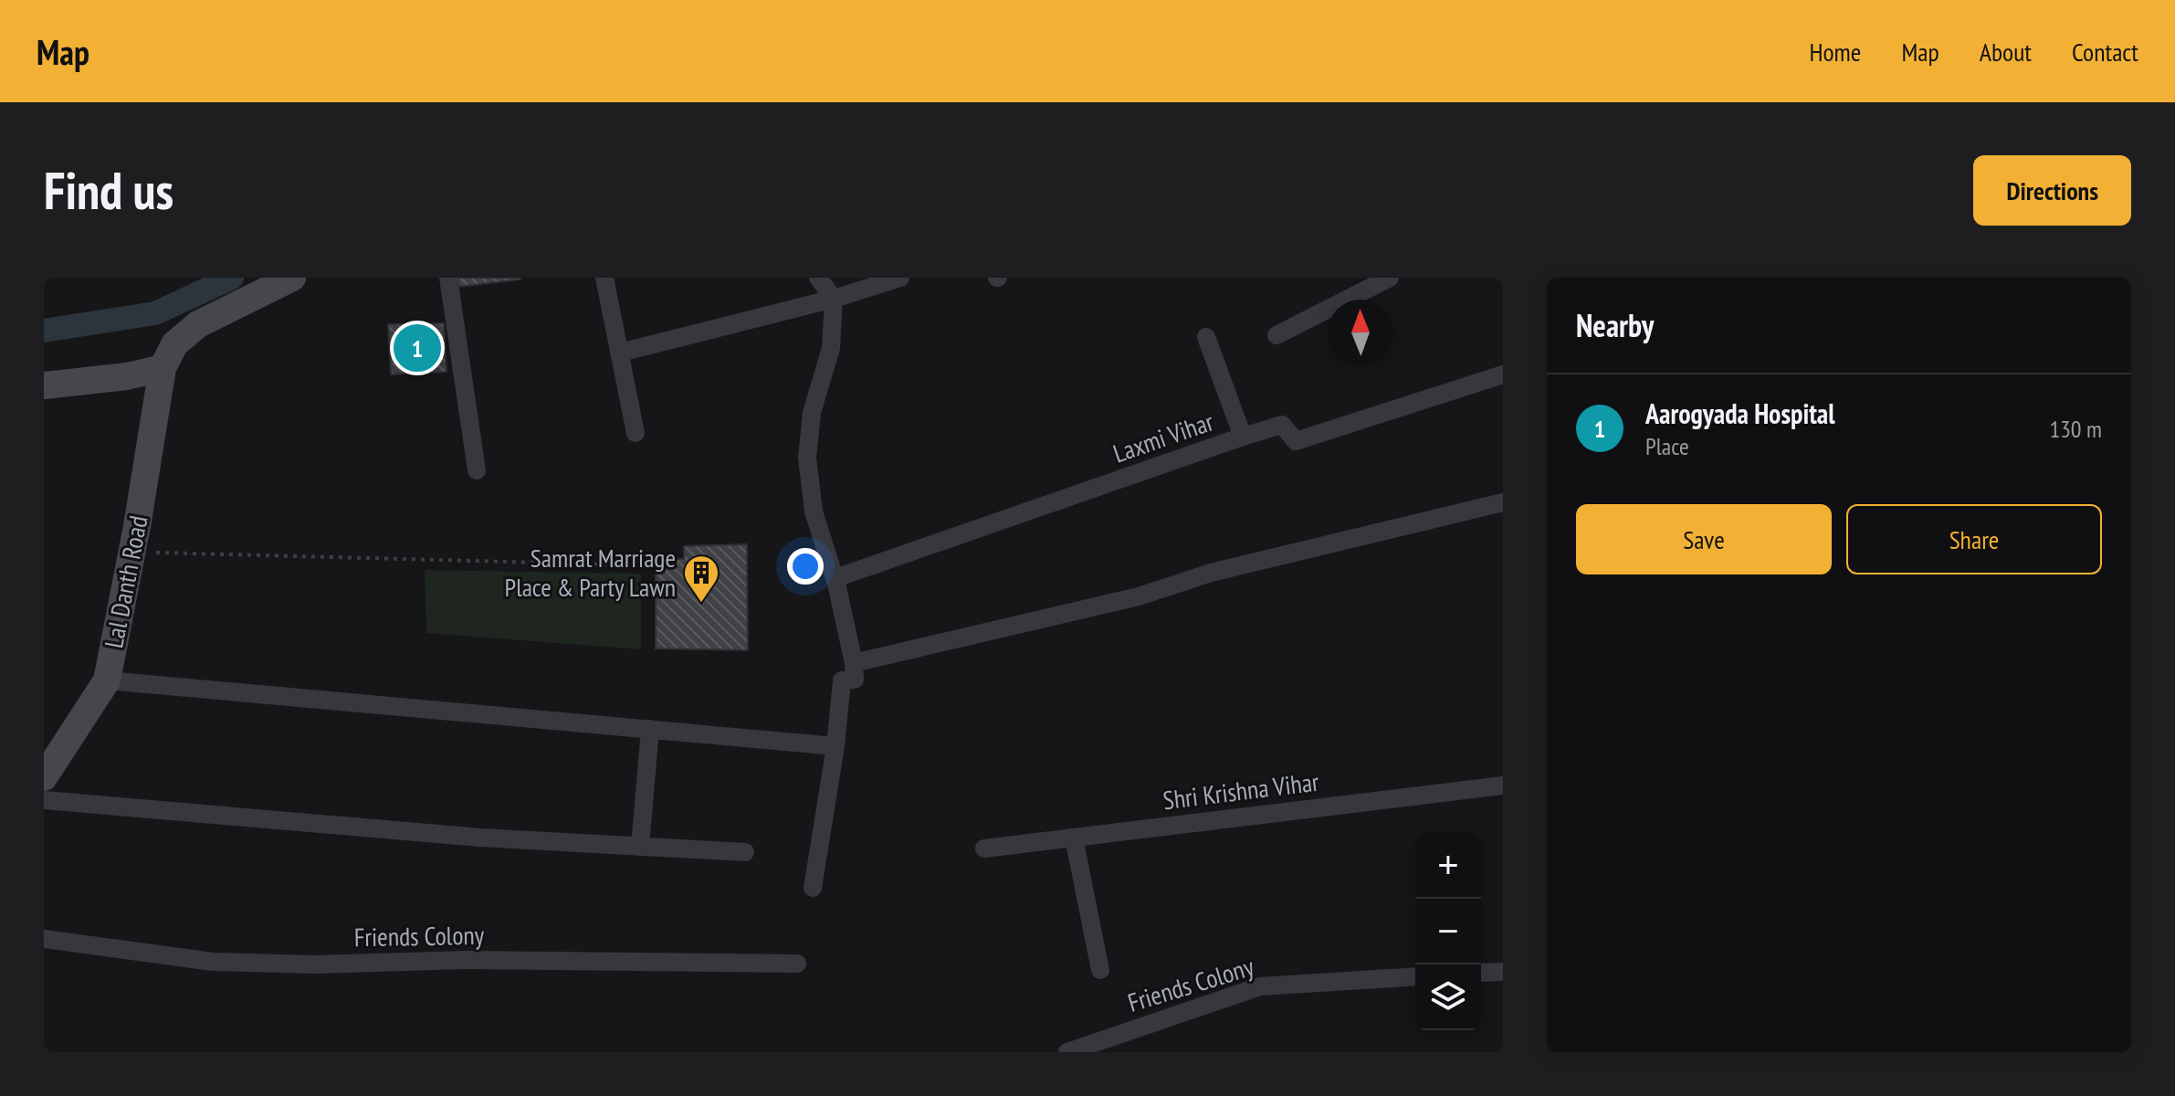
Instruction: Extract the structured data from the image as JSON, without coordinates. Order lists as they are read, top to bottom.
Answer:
{
  "streets": {
    "street": [
      "Laxmi Vihar",
      "Lal Danth Road",
      "Shri Krishna Vihar",
      "Friends Colony"
    ]
  },
  "places": {
    "building": ["Samrat Marriage Place & Party Lawn"]
  },
  "north": "top",
  "page": {
    "header": "Map",
    "nav": [
      "Home",
      "Map",
      "About",
      "Contact"
    ],
    "buttons": [
      "Directions",
      ["Save", "Share"]
    ],
    "title": "Find us",
    "heading": "Nearby",
    "pins": "1",
    "list": [
      {
        "mark": "1",
        "name": "Aarogyada Hospital",
        "note": "Place",
        "value": "130 m"
      }
    ],
    "map_buttons": ["+", "−"]
  }
}
